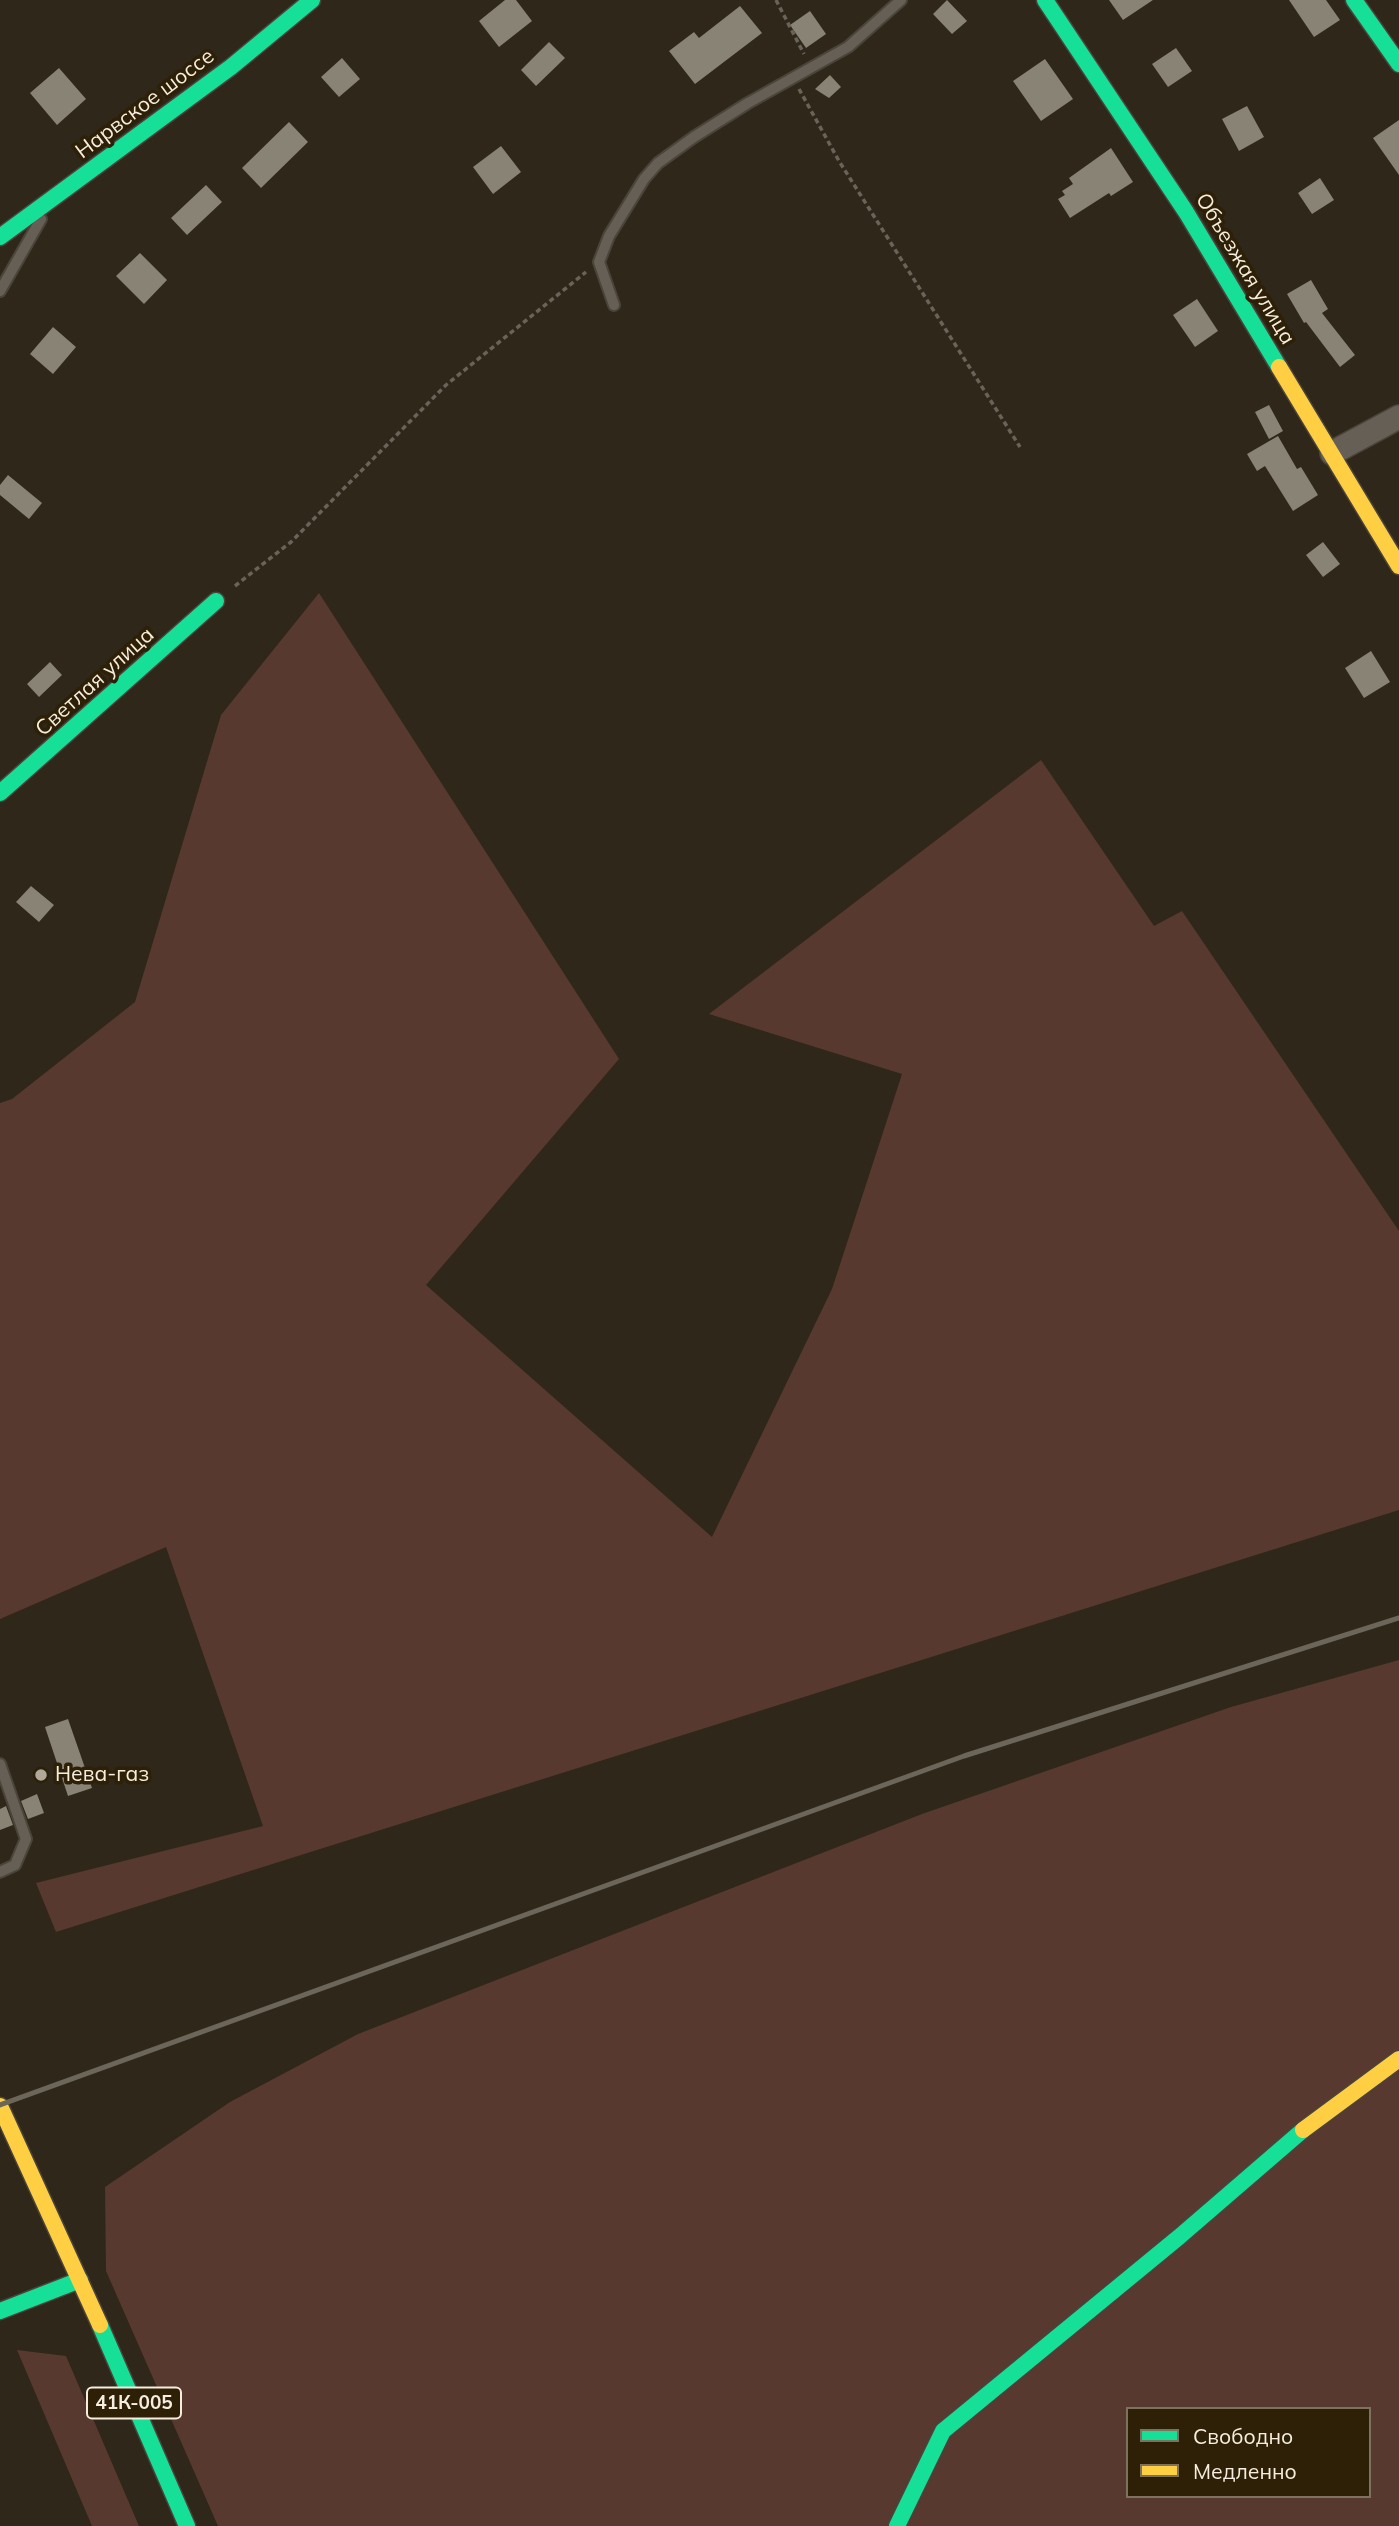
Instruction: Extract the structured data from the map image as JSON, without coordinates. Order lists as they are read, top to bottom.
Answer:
{
  "streets": {
    "street": [
      "Нарвское шоссе",
      "Объезжая улица",
      "Светлая улица",
      "41К-005"
    ]
  },
  "places": ["Нева-газ"],
  "legend": ["Свободно", "Медленно"]
}
